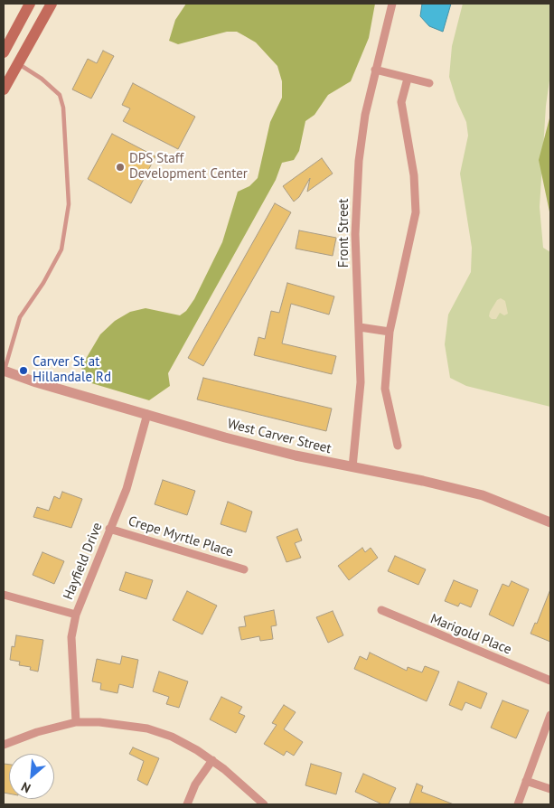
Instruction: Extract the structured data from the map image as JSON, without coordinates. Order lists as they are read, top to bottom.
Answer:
{
  "streets": {
    "street": [
      "Front Street",
      "West Carver Street",
      "Crepe Myrtle Place",
      "Hayfield Drive",
      "Marigold Place"
    ]
  },
  "crossings": [
    ["Front Street", "West Carver Street"],
    ["West Carver Street", "Hayfield Drive"],
    ["Crepe Myrtle Place", "Hayfield Drive"]
  ],
  "places": ["DPS Staff Development Center", "Carver St at Hillandale Rd"],
  "north": "bottom left"
}
